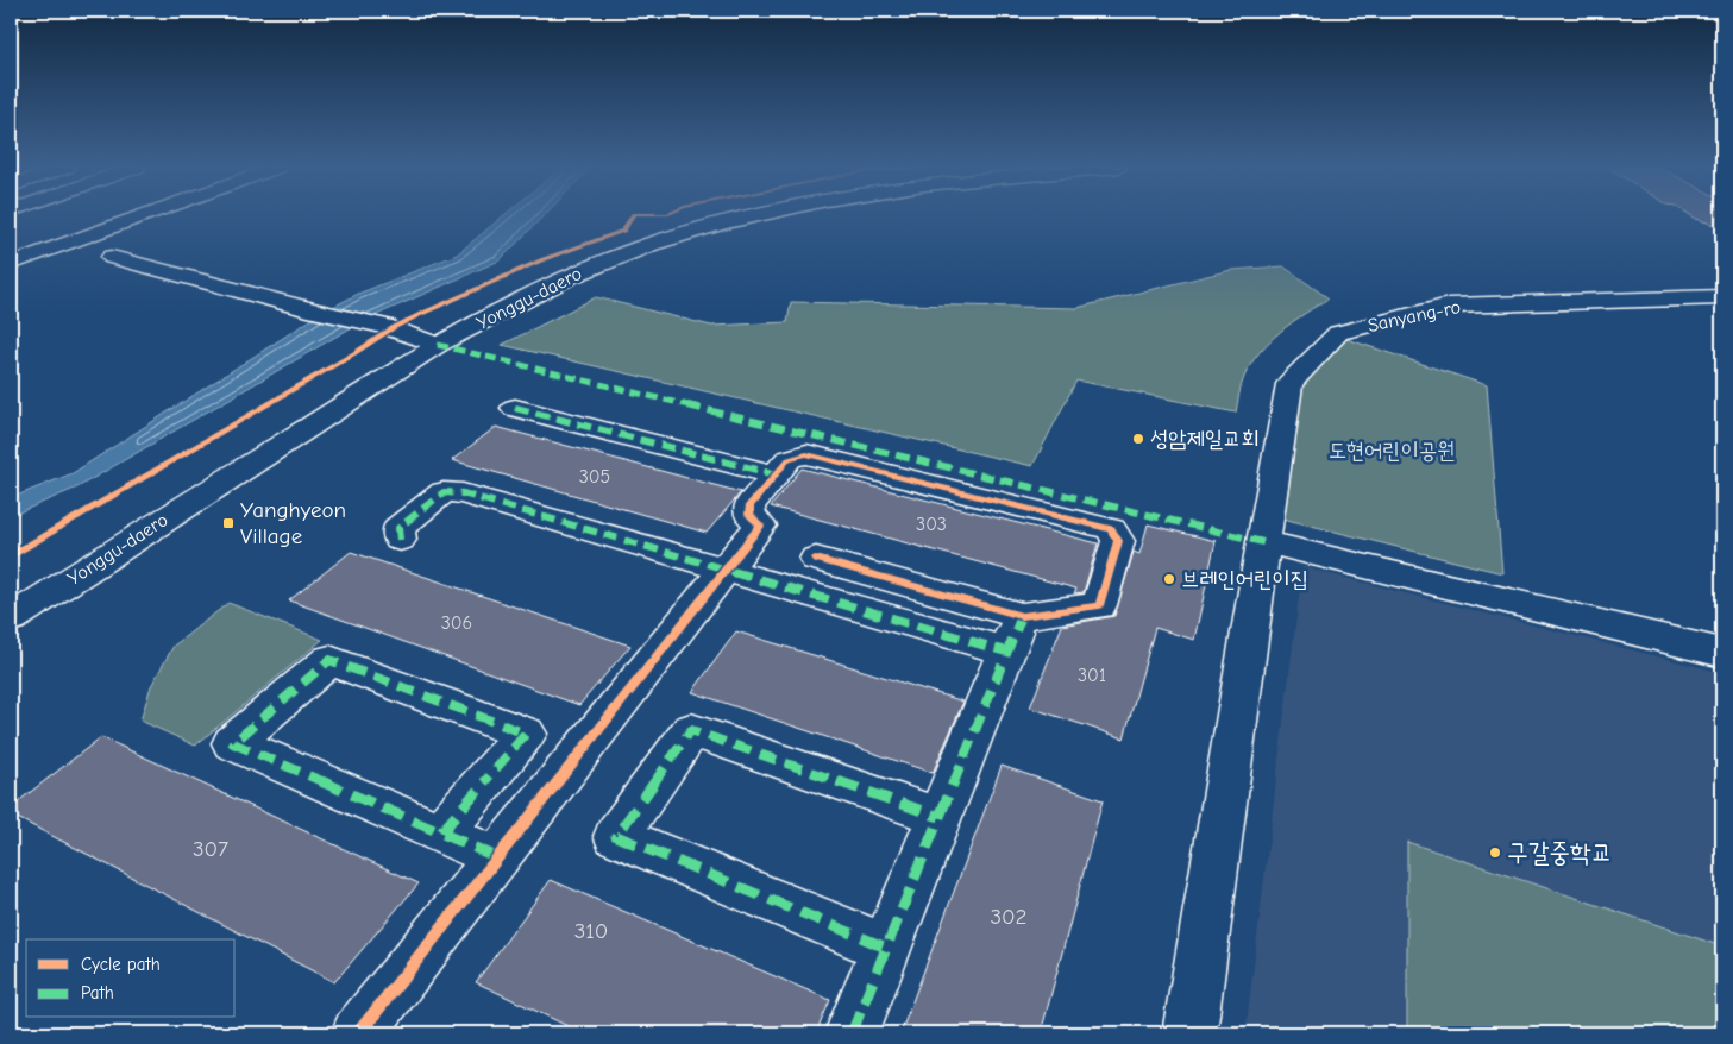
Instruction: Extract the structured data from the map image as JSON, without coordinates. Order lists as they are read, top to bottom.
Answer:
{
  "streets": {
    "main road": ["Yonggu-daero", "Sanyang-ro"]
  },
  "parks": ["도현어린이공원"],
  "places": {
    "other": ["성암제일교회", "브레인어린이집", "구갈중학교"],
    "transit": ["Yanghyeon Village"]
  },
  "house_numbers": [
    "305",
    "303",
    "306",
    "301",
    "307",
    "302",
    "310"
  ],
  "legend": ["Cycle path", "Path"]
}
